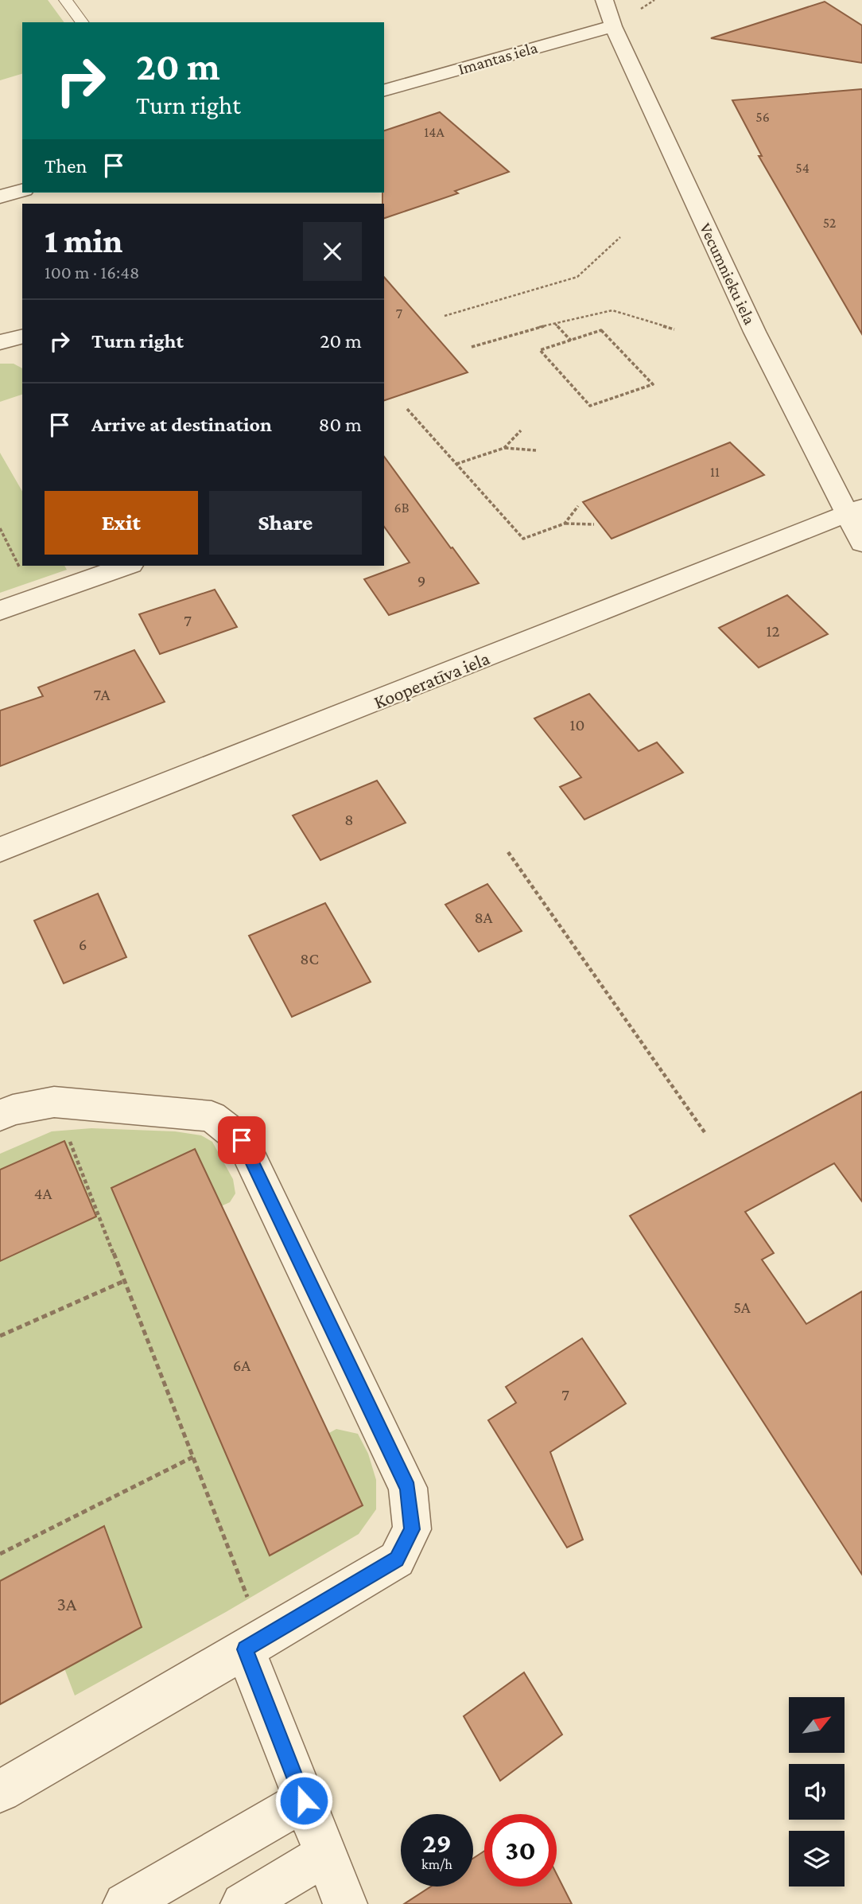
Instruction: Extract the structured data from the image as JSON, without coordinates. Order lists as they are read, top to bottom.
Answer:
{
  "streets": {
    "street": ["Imantas iela", "Vecumnieku iela", "Kooperatīva iela"]
  },
  "crossings": [
    ["Imantas iela", "Vecumnieku iela"],
    ["Vecumnieku iela", "Kooperatīva iela"]
  ],
  "house_numbers": [
    "56",
    "14A",
    "54",
    "52",
    "7",
    "11",
    "6B",
    "9",
    "7",
    "12",
    "7A",
    "10",
    "8",
    "8A",
    "6",
    "8C",
    "4A",
    "5A",
    "6A",
    "7",
    "3A"
  ],
  "north": "top right",
  "page": {
    "turn": ["20 m", "Turn right"],
    "then": "Then",
    "heading": ["1 min", "100 m · 16:48"],
    "list": [
      {
        "name": "Turn right",
        "value": "20 m"
      },
      {
        "name": "Arrive at destination",
        "value": "80 m"
      }
    ],
    "buttons": ["Exit", "Share"],
    "speed": "29 km/h",
    "limit": "30"
  }
}
